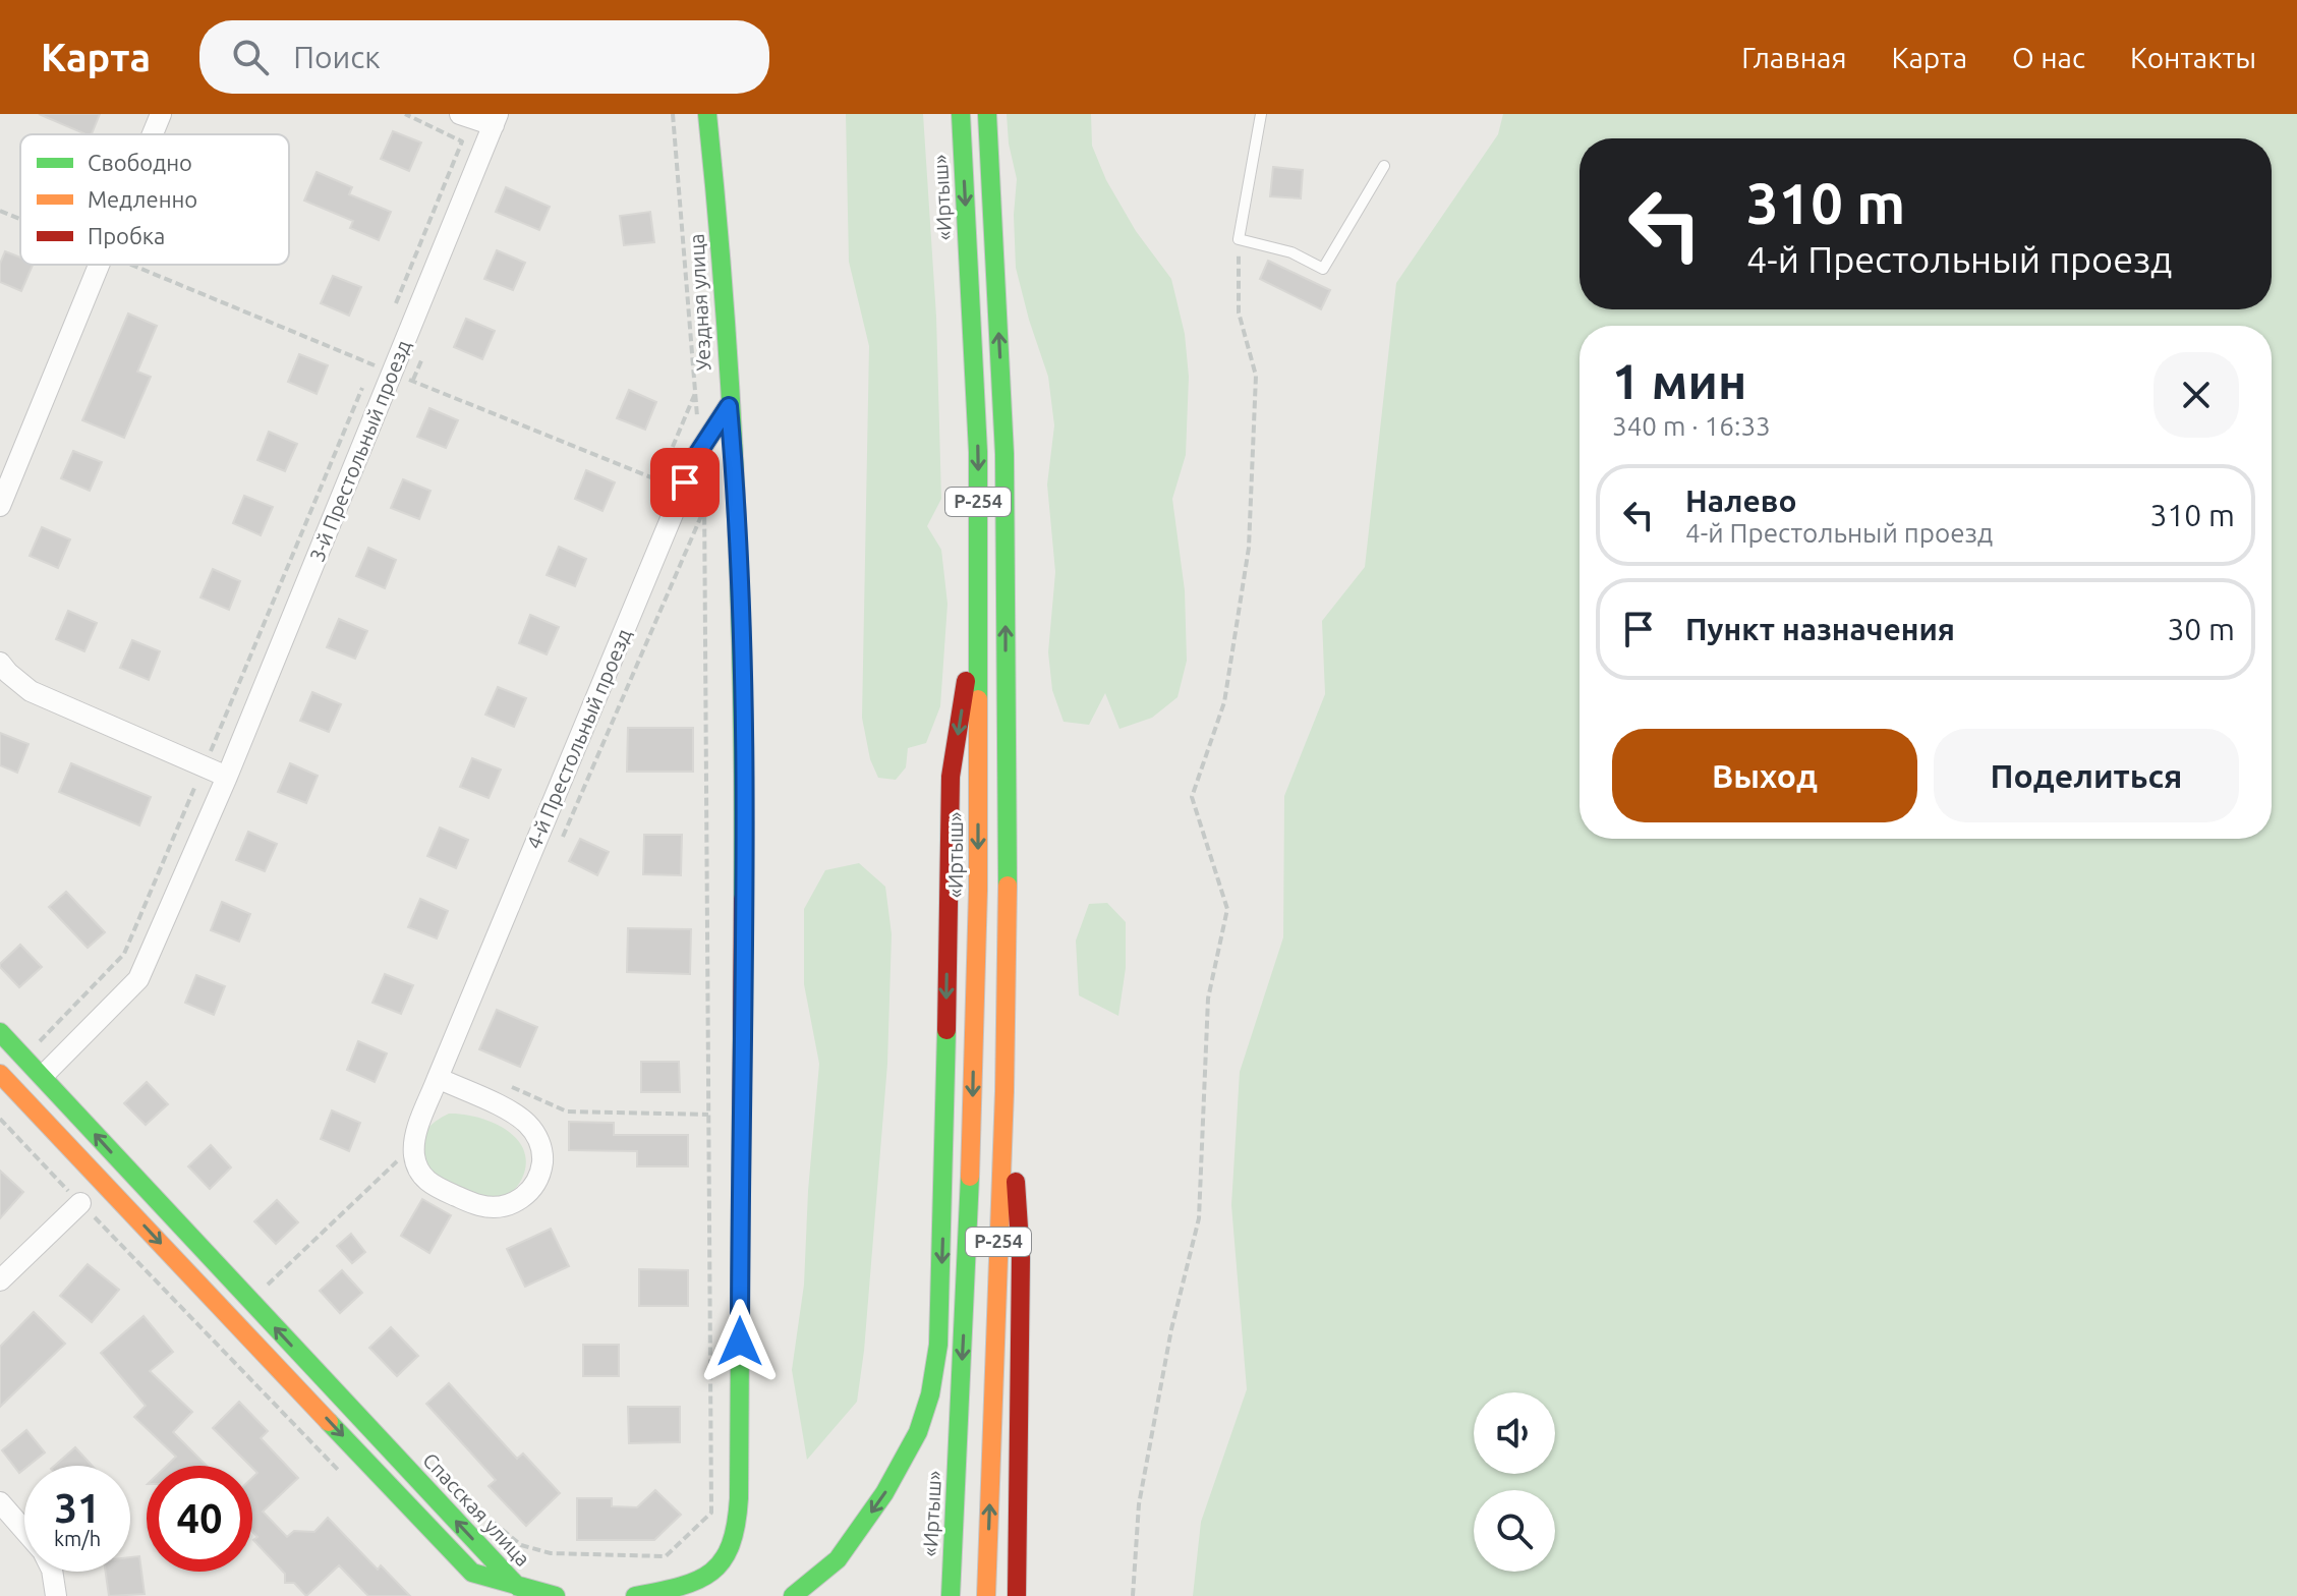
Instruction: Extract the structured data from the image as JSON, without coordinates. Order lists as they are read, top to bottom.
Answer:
{
  "streets": {
    "main road": [
      "«Иртыш»",
      "Уездная улица",
      "Р-254",
      "Спасская улица"
    ],
    "street": ["3-й Престольный проезд", "4-й Престольный проезд"]
  },
  "crossings": [
    ["Уездная улица", "4-й Престольный проезд"],
    ["3-й Престольный проезд", "Спасская улица"]
  ],
  "legend": ["Свободно", "Медленно", "Пробка"],
  "page": {
    "header": "Карта",
    "search": "Поиск",
    "nav": [
      "Главная",
      "Карта",
      "О нас",
      "Контакты"
    ],
    "turn": ["310 m", "4-й Престольный проезд"],
    "heading": ["1 мин", "340 m · 16:33"],
    "list": [
      {
        "name": "Налево",
        "note": "4-й Престольный проезд",
        "value": "310 m"
      },
      {
        "name": "Пункт назначения",
        "value": "30 m"
      }
    ],
    "buttons": ["Выход", "Поделиться"],
    "speed": "31 km/h",
    "limit": "40"
  }
}
